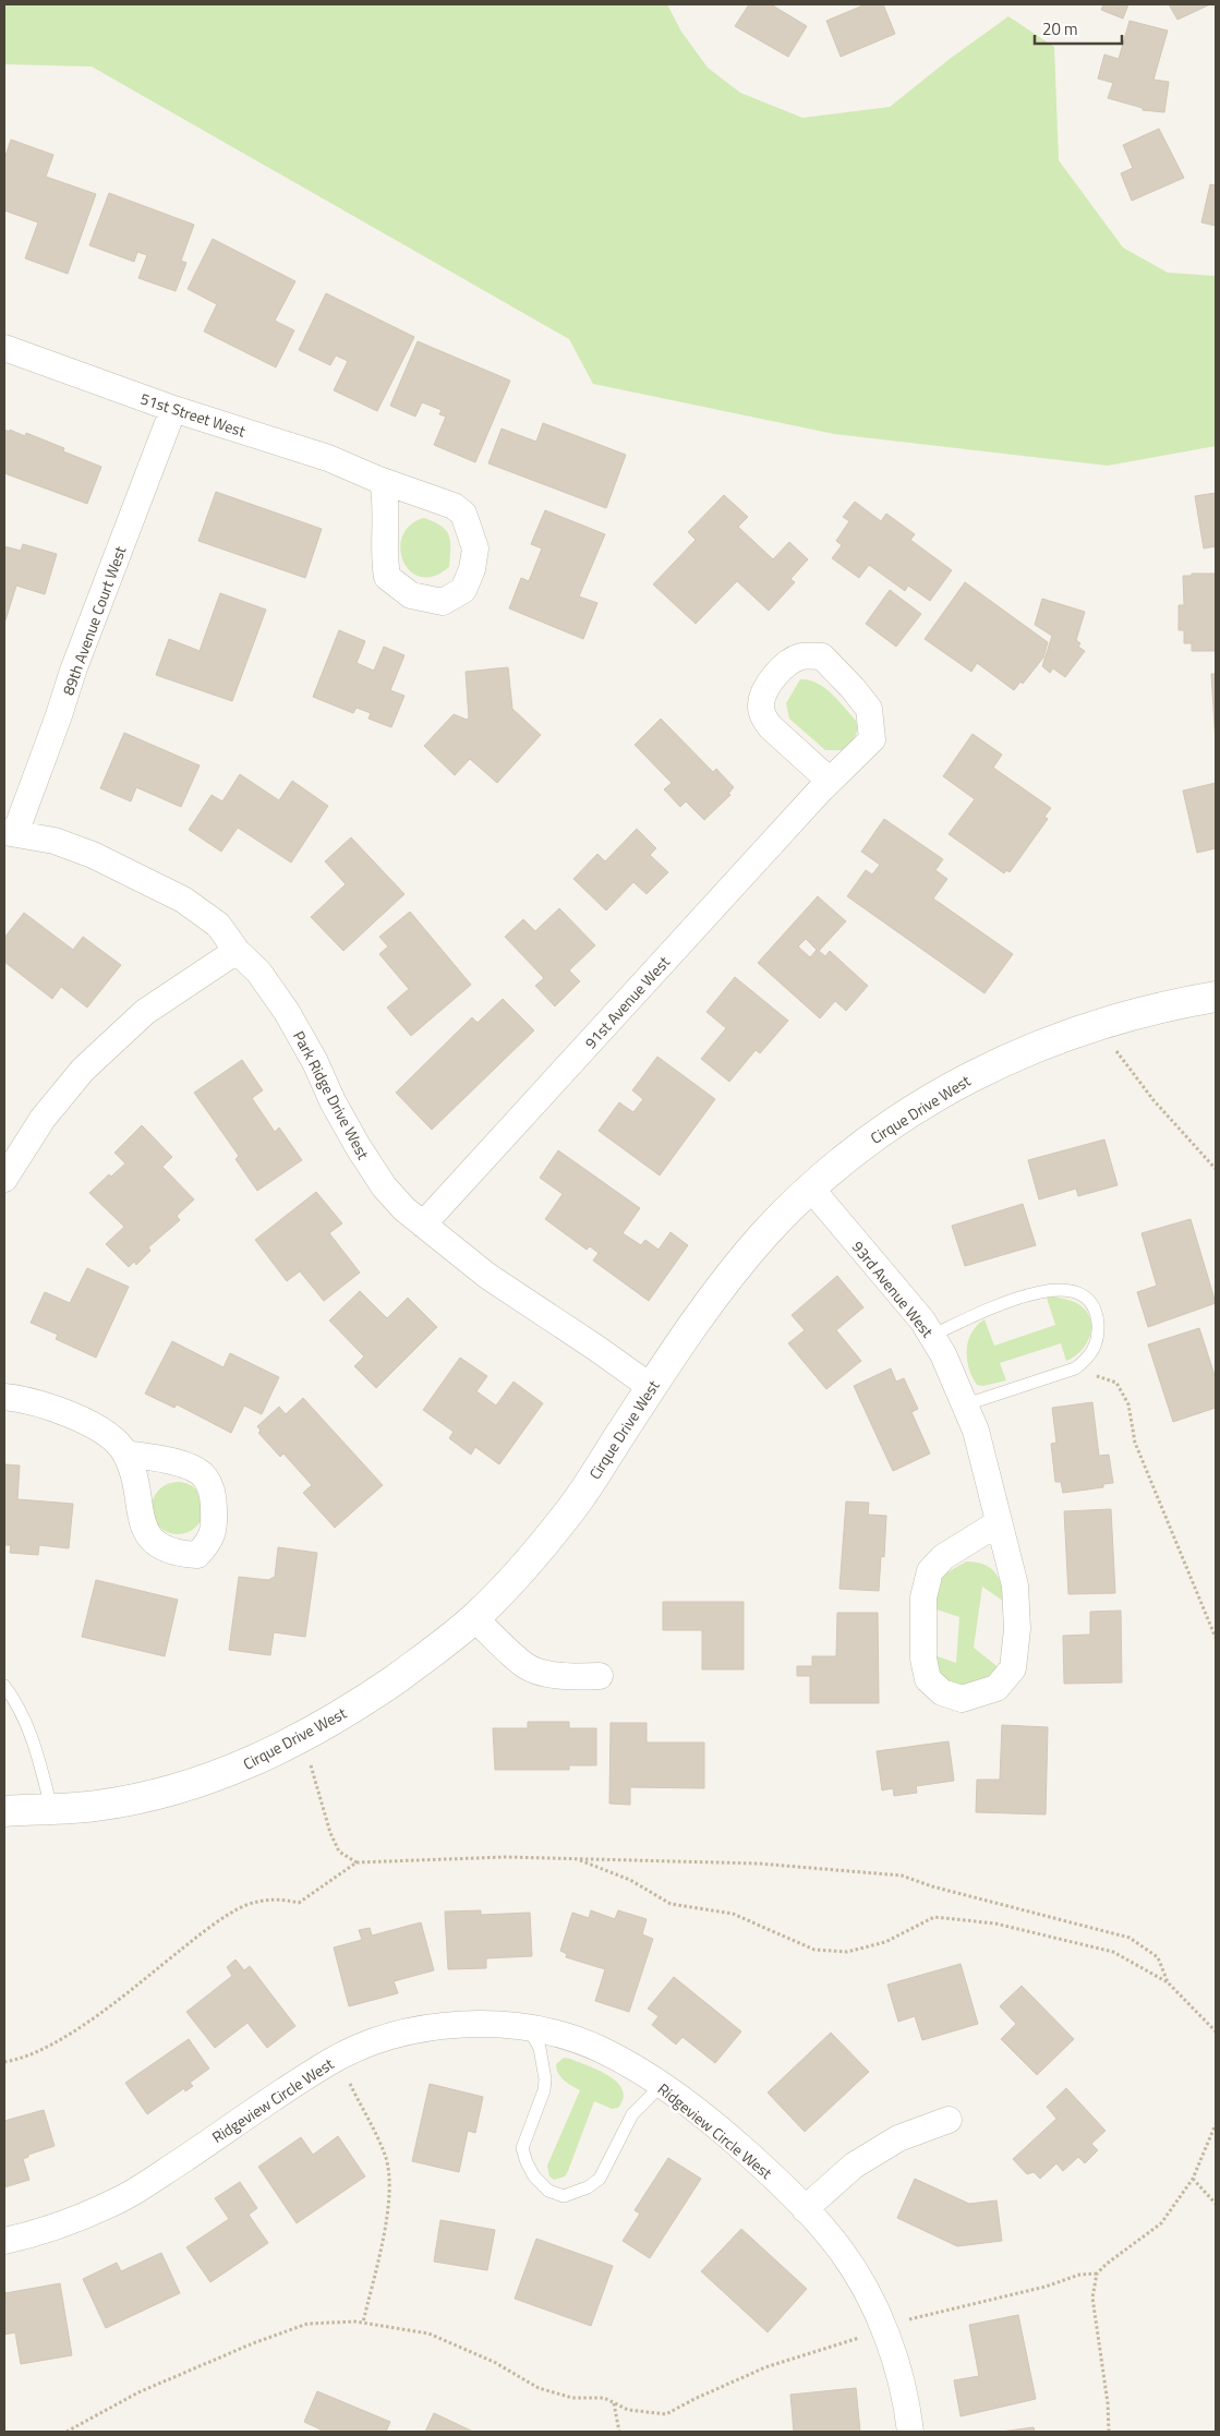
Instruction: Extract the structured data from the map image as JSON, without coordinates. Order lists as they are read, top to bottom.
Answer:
{
  "streets": {
    "street": [
      "51st Street West",
      "89th Avenue Court West",
      "91st Avenue West",
      "Park Ridge Drive West",
      "Cirque Drive West",
      "93rd Avenue West",
      "Ridgeview Circle West"
    ]
  },
  "crossings": [
    ["51st Street West", "89th Avenue Court West"],
    ["89th Avenue Court West", "Park Ridge Drive West"],
    ["91st Avenue West", "Park Ridge Drive West"],
    ["Park Ridge Drive West", "Cirque Drive West"],
    ["Cirque Drive West", "93rd Avenue West"]
  ],
  "scale_bar": "20 m"
}
